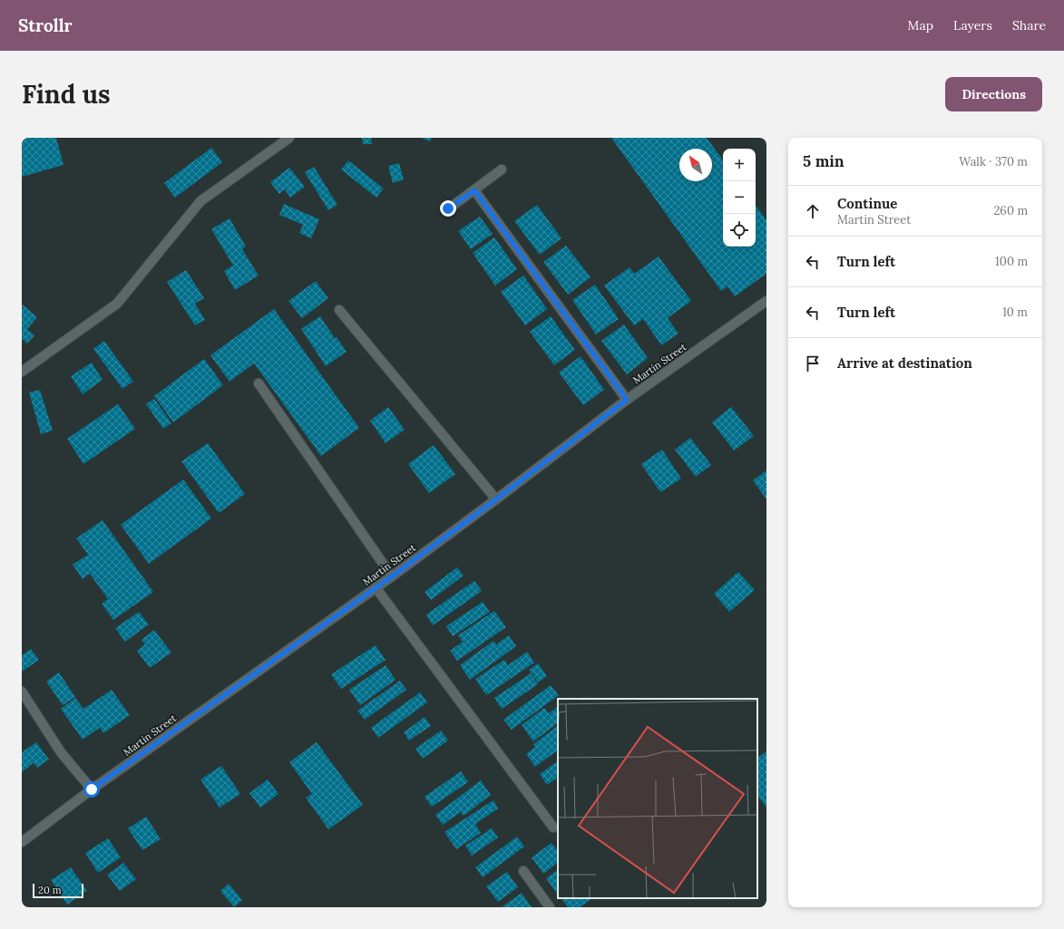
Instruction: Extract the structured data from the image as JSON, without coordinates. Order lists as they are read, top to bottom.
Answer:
{
  "streets": {
    "street": ["Martin Street"]
  },
  "scale_bar": "20 m",
  "north": "top left",
  "page": {
    "header": "Strollr",
    "nav": ["Map", "Layers", "Share"],
    "buttons": "Directions",
    "title": "Find us",
    "heading": ["5 min", "Walk · 370 m"],
    "map_buttons": ["+", "−"],
    "list": [
      ["Continue", "Martin Street", "260 m"],
      ["Turn left", "100 m"],
      ["Turn left", "10 m"],
      "Arrive at destination"
    ],
    "scale": "20 m"
  }
}
